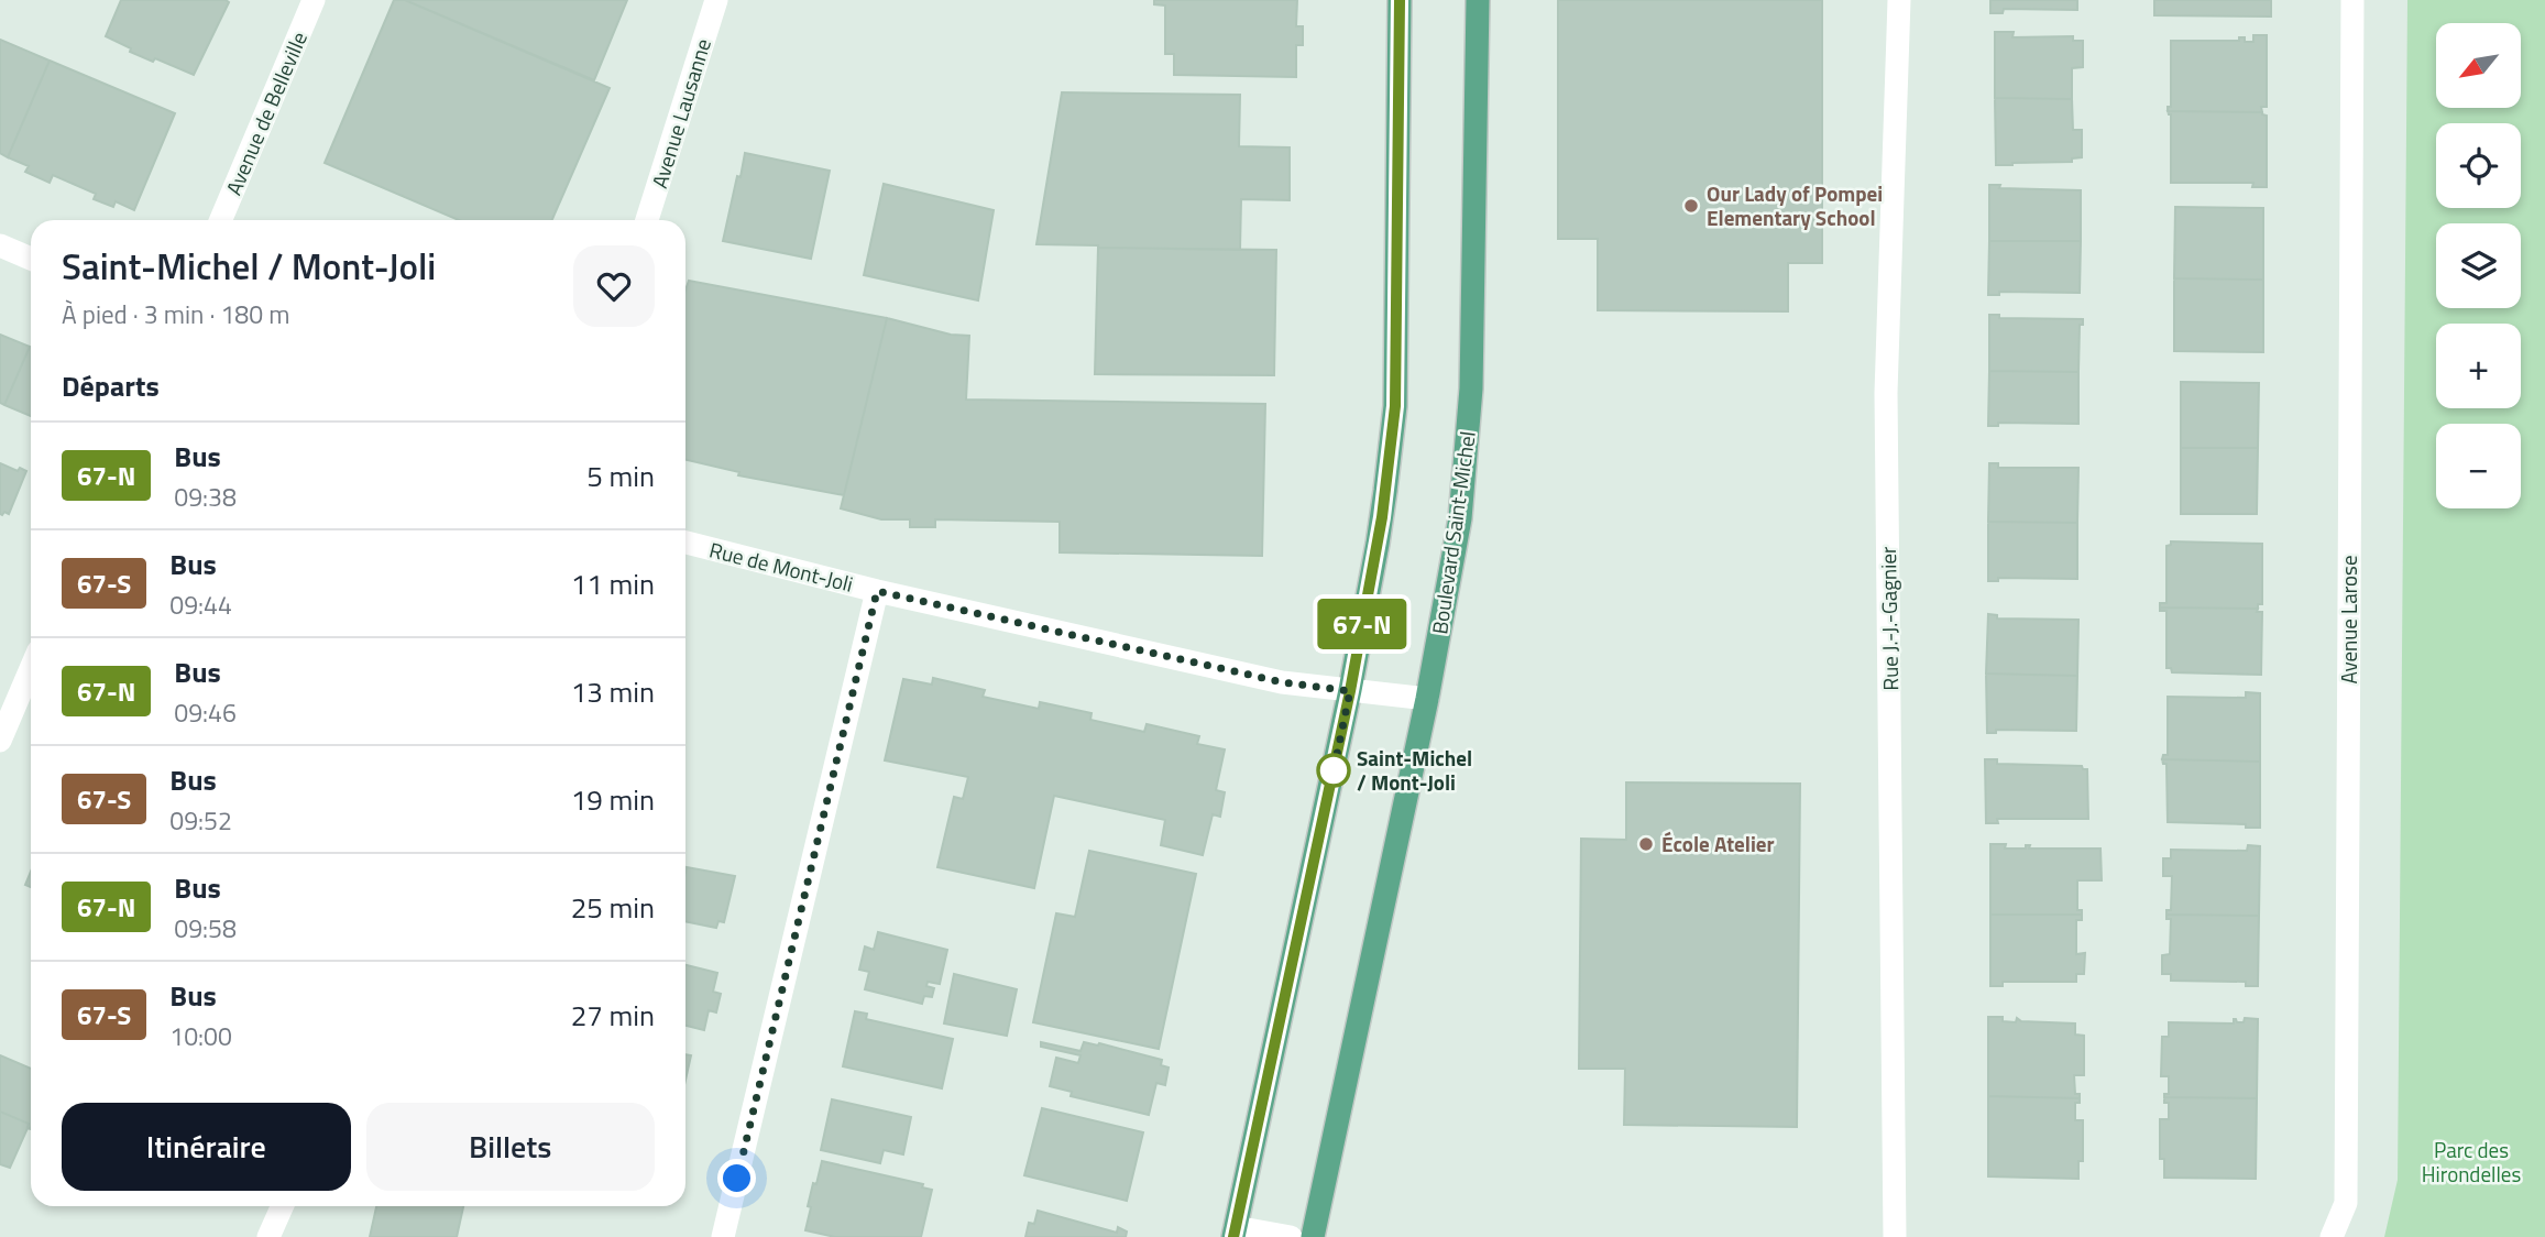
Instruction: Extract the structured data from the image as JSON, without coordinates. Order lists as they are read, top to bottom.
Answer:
{
  "streets": {
    "main road": ["Boulevard Saint-Michel"],
    "street": [
      "Avenue de Belleville",
      "Avenue Lausanne",
      "Rue de Mont-Joli",
      "Rue J.-J.-Gagnier",
      "Avenue Larose"
    ]
  },
  "crossings": [
    ["Boulevard Saint-Michel", "Rue de Mont-Joli"]
  ],
  "parks": ["Parc des Hirondelles"],
  "places": ["Our Lady of Pompei Elementary School", "Saint-Michel / Mont-Joli", "École Atelier"],
  "lines": ["bus line 67-N"],
  "north": "bottom left",
  "page": {
    "on_map": "67-N",
    "map_buttons": ["+", "−"],
    "heading": [
      ["Saint-Michel / Mont-Joli", "À pied · 3 min · 180 m"],
      "Départs"
    ],
    "list": [
      {
        "mark": "67-N",
        "name": "Bus",
        "note": "09:38",
        "value": "5 min"
      },
      {
        "mark": "67-S",
        "name": "Bus",
        "note": "09:44",
        "value": "11 min"
      },
      {
        "mark": "67-N",
        "name": "Bus",
        "note": "09:46",
        "value": "13 min"
      },
      {
        "mark": "67-S",
        "name": "Bus",
        "note": "09:52",
        "value": "19 min"
      },
      {
        "mark": "67-N",
        "name": "Bus",
        "note": "09:58",
        "value": "25 min"
      },
      {
        "mark": "67-S",
        "name": "Bus",
        "note": "10:00",
        "value": "27 min"
      }
    ],
    "buttons": ["Itinéraire", "Billets"]
  }
}
